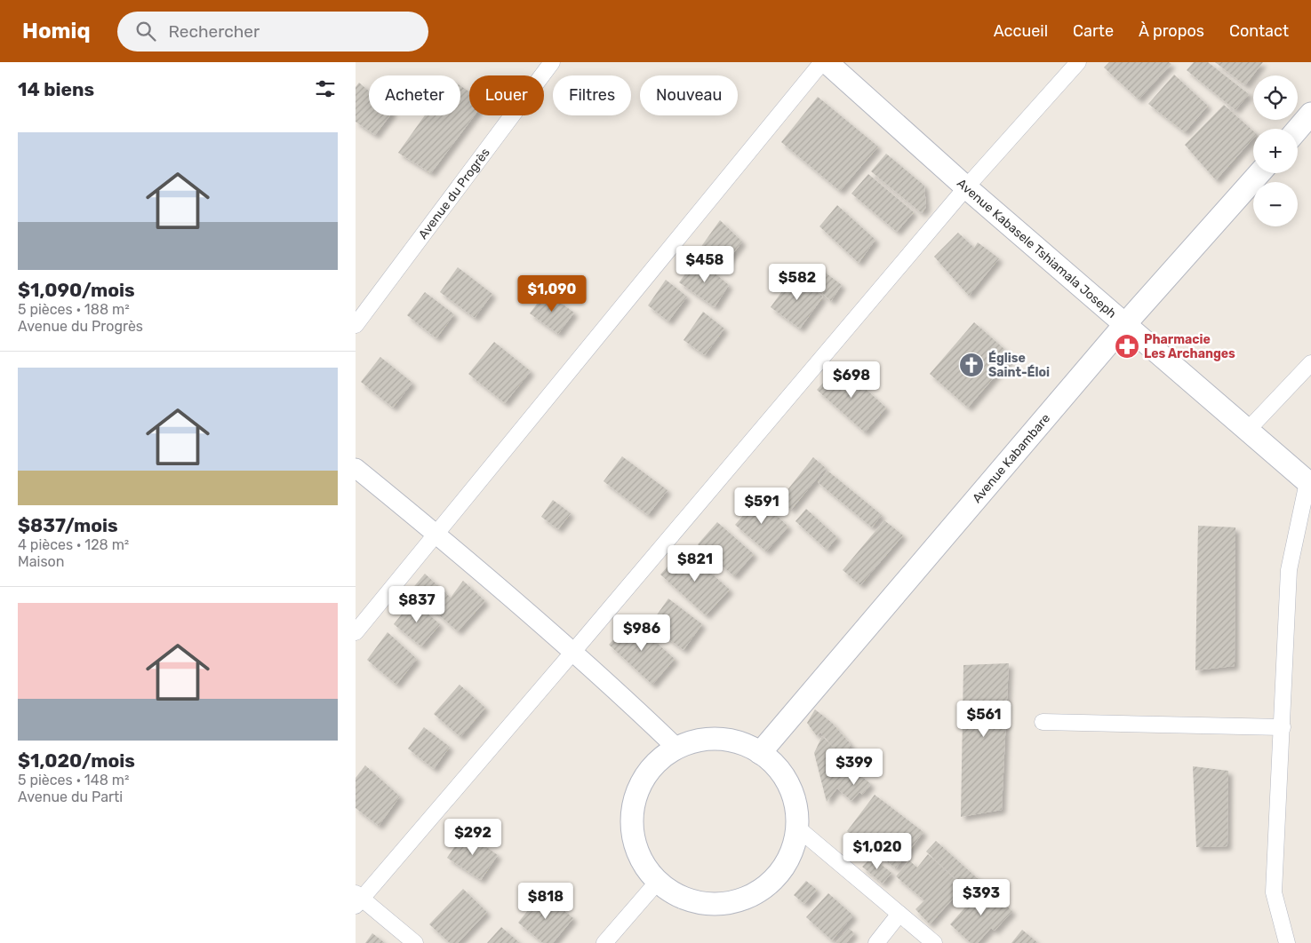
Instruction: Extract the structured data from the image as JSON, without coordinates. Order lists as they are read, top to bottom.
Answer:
{
  "streets": {
    "main road": ["Avenue Kabasele Tshiamala Joseph", "Avenue Kabambare"],
    "street": ["Avenue du Progrès"]
  },
  "crossings": [
    ["Avenue Kabasele Tshiamala Joseph", "Avenue Kabambare"]
  ],
  "places": {
    "pharmacy": ["Pharmacie Les Archanges"],
    "church": ["Église Saint-Éloi"]
  },
  "page": {
    "header": "Homiq",
    "search": "Rechercher",
    "nav": [
      "Accueil",
      "Carte",
      "À propos",
      "Contact"
    ],
    "heading": "14 biens",
    "map_buttons": ["+", "−"],
    "chip": [
      "Acheter",
      "Louer",
      "Filtres",
      "Nouveau"
    ],
    "list": [
      {
        "name": "$1,090/mois",
        "note": "5 pièces · 188 m² · Avenue du Progrès"
      },
      {
        "name": "$837/mois",
        "note": "4 pièces · 128 m² · Maison"
      },
      {
        "name": "$1,020/mois",
        "note": "5 pièces · 148 m² · Avenue du Parti"
      }
    ],
    "price": [
      "$458",
      "$582",
      "$1,090",
      "$698",
      "$591",
      "$821",
      "$837",
      "$986",
      "$561",
      "$399",
      "$292",
      "$1,020",
      "$393",
      "$818"
    ]
  }
}
